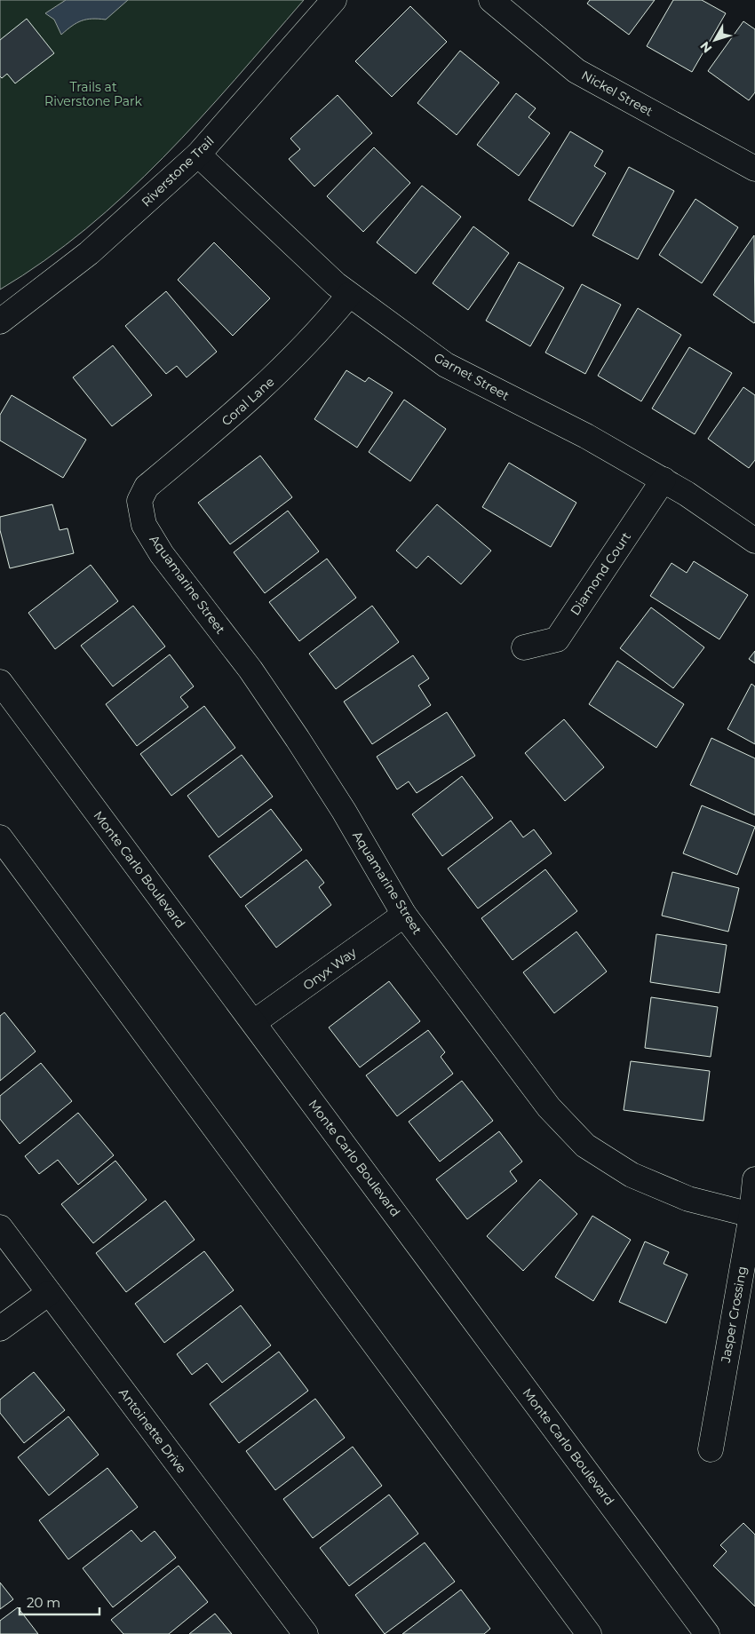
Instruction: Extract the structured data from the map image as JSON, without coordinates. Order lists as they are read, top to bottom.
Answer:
{
  "streets": {
    "street": [
      "Nickel Street",
      "Riverstone Trail",
      "Garnet Street",
      "Coral Lane",
      "Diamond Court",
      "Aquamarine Street",
      "Monte Carlo Boulevard",
      "Onyx Way",
      "Jasper Crossing",
      "Antoinette Drive"
    ]
  },
  "crossings": [
    ["Riverstone Trail", "Garnet Street"],
    ["Garnet Street", "Coral Lane"],
    ["Garnet Street", "Diamond Court"],
    ["Coral Lane", "Aquamarine Street"],
    ["Aquamarine Street", "Onyx Way"],
    ["Aquamarine Street", "Jasper Crossing"],
    ["Monte Carlo Boulevard", "Onyx Way"]
  ],
  "parks": ["Trails at Riverstone Park"],
  "scale_bar": "20 m",
  "north": "bottom left"
}
